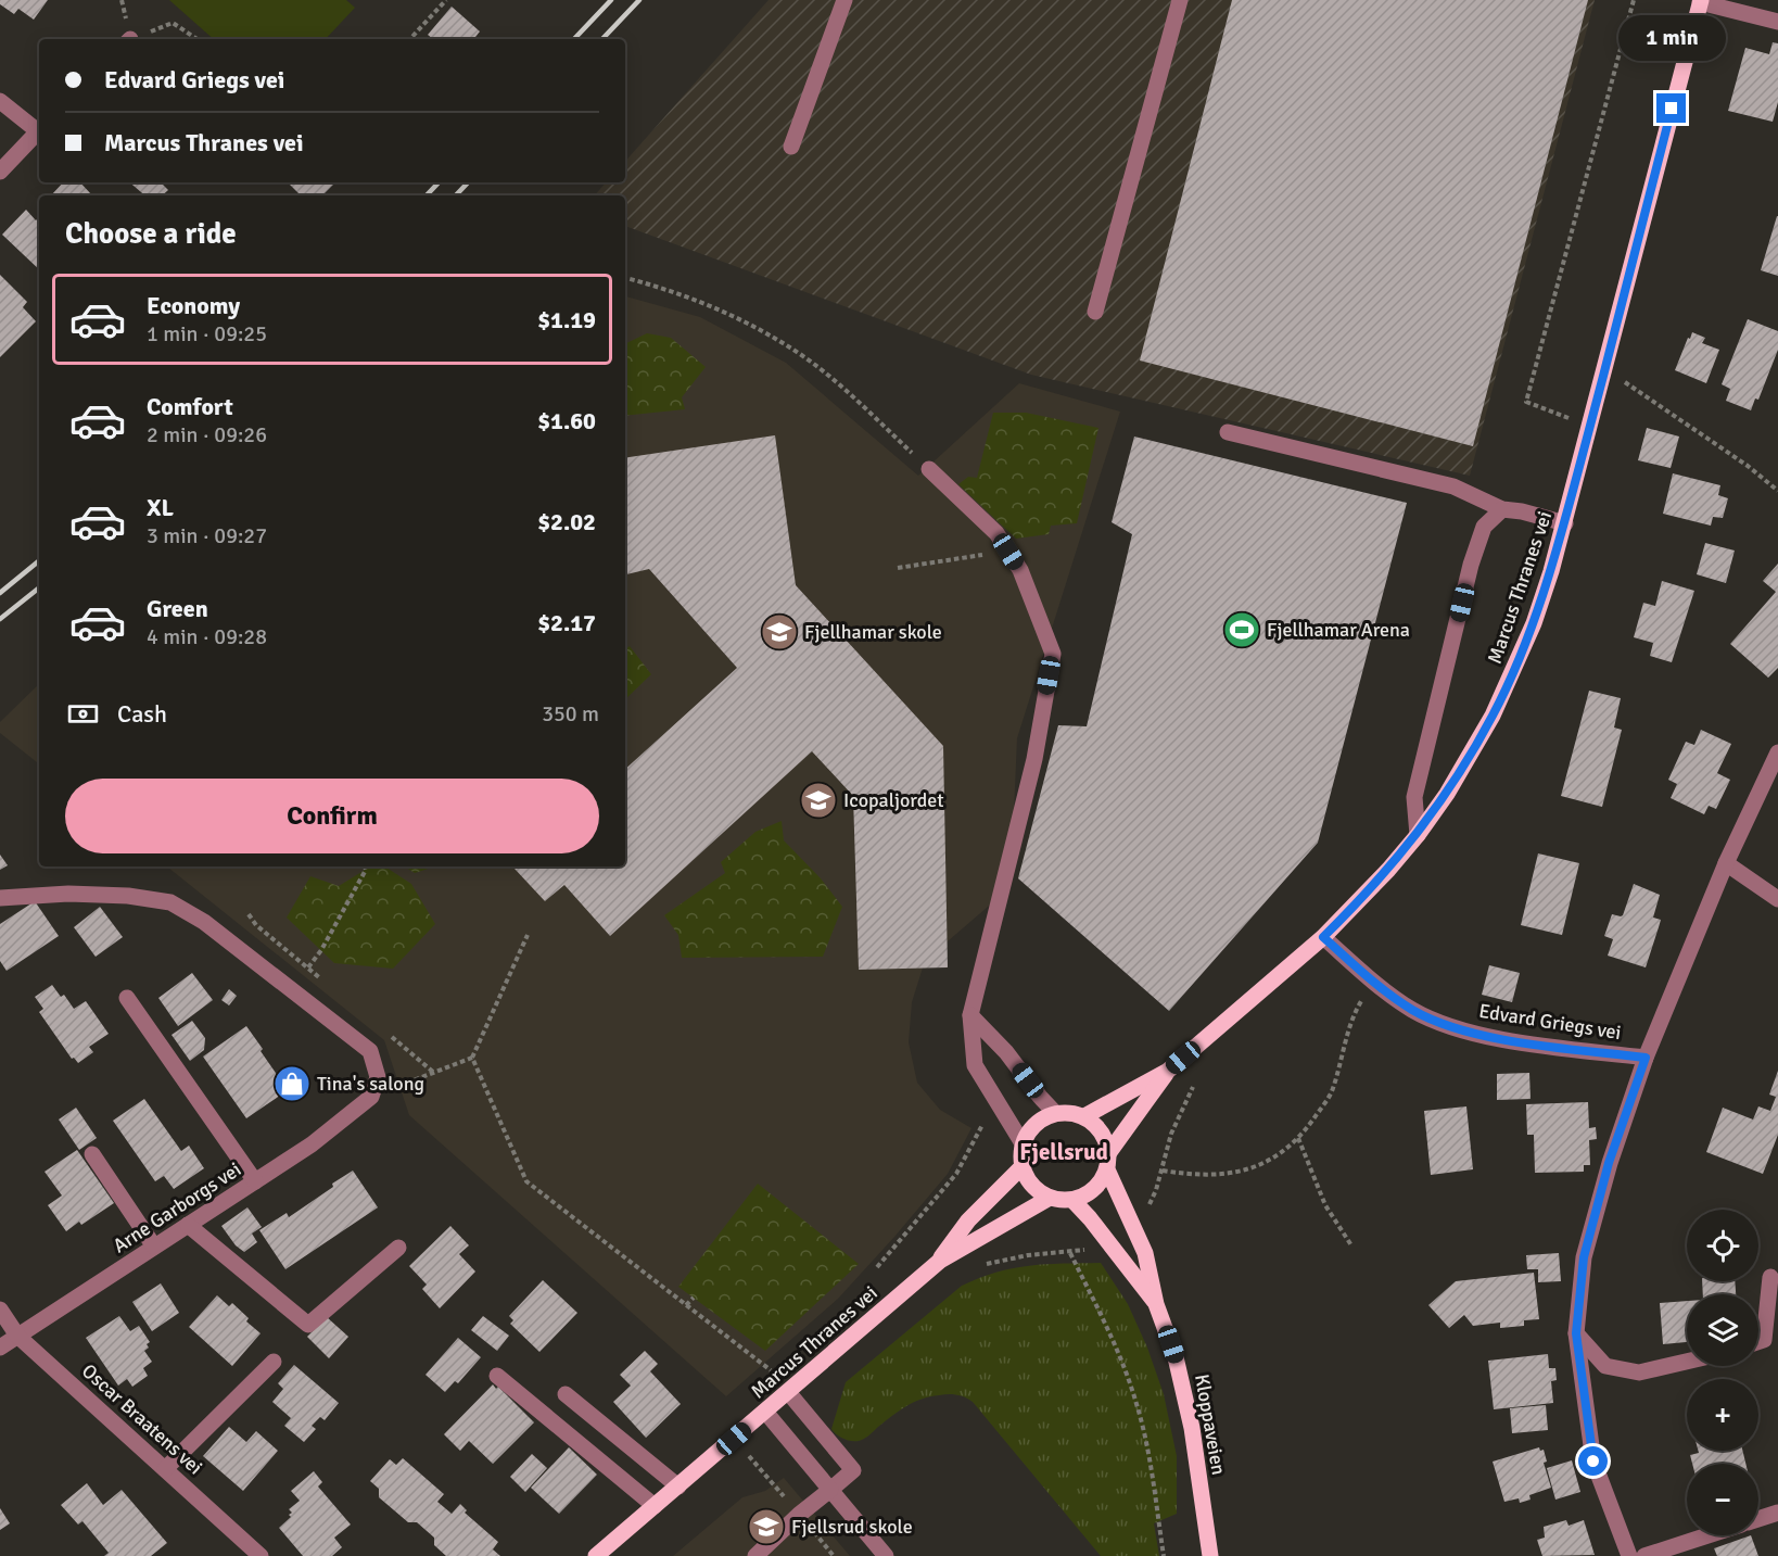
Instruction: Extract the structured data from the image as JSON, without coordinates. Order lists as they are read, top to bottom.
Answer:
{
  "streets": {
    "main road": ["Marcus Thranes vei", "Kloppaveien"],
    "street": ["Edvard Griegs vei", "Arne Garborgs vei", "Oscar Braatens vei"]
  },
  "crossings": [
    ["Marcus Thranes vei", "Edvard Griegs vei"],
    ["Marcus Thranes vei", "Kloppaveien"],
    ["Arne Garborgs vei", "Oscar Braatens vei"]
  ],
  "districts": ["Fjellsrud"],
  "places": {
    "sports": ["Fjellhamar Arena"],
    "school or university": ["Fjellhamar skole", "Icopaljordet", "Fjellsrud skole"],
    "shop": ["Tina's salong"]
  },
  "page": {
    "bubble": "1 min",
    "banner": ["Edvard Griegs vei", "Marcus Thranes vei"],
    "heading": "Choose a ride",
    "list": [
      {
        "name": "Economy",
        "note": "1 min · 09:25",
        "value": "$1.19"
      },
      {
        "name": "Comfort",
        "note": "2 min · 09:26",
        "value": "$1.60"
      },
      {
        "name": "XL",
        "note": "3 min · 09:27",
        "value": "$2.02"
      },
      {
        "name": "Green",
        "note": "4 min · 09:28",
        "value": "$2.17"
      }
    ],
    "pay": ["Cash", "350 m"],
    "buttons": "Confirm",
    "map_buttons": ["+", "−"]
  }
}
